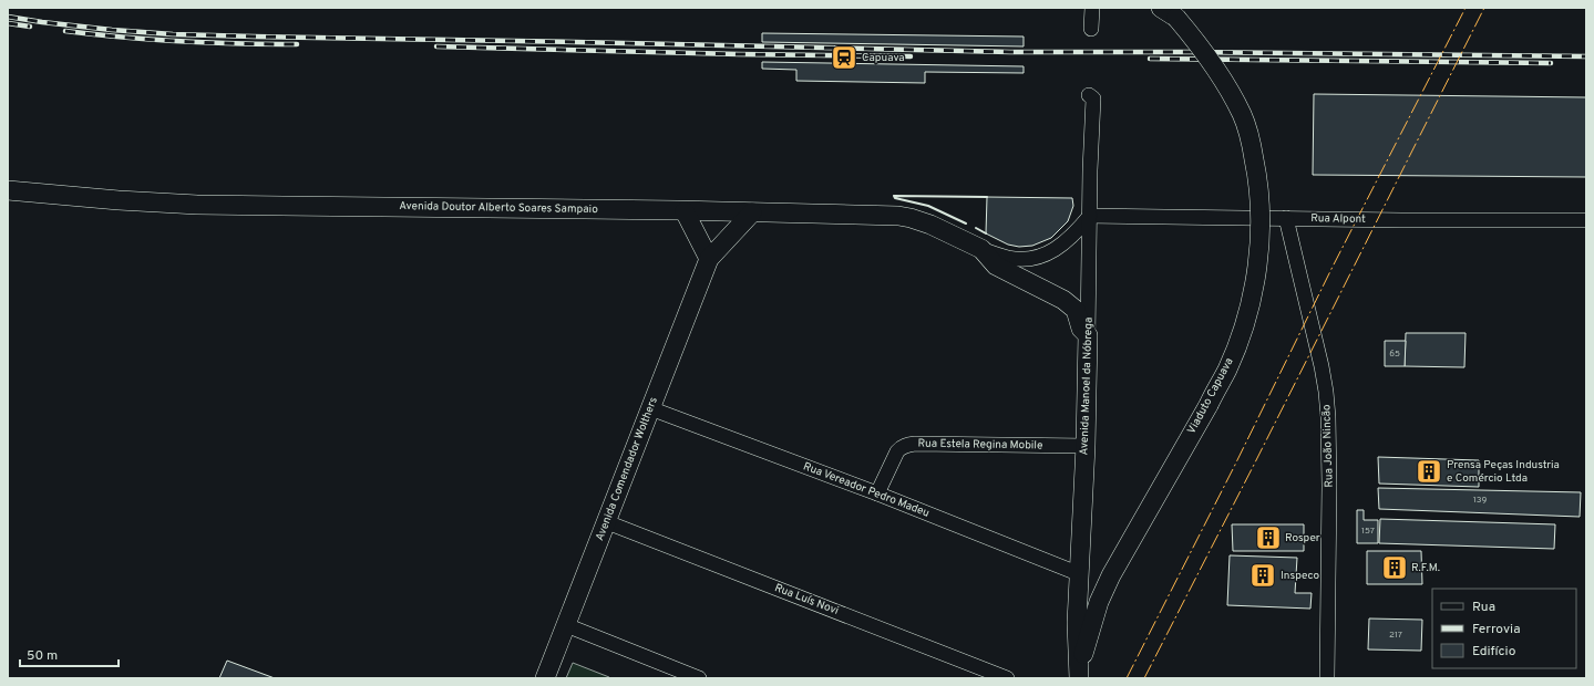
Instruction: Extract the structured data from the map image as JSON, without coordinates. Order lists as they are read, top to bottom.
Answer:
{
  "streets": {
    "main road": [
      "Avenida Doutor Alberto Soares Sampaio",
      "Avenida Manoel da Nóbrega",
      "Viaduto Capuava",
      "Avenida Comendador Wolthers"
    ],
    "street": [
      "Rua Alpont",
      "Rua Estela Regina Mobile",
      "Rua João Nincão",
      "Rua Vereador Pedro Madeu",
      "Rua Luís Novi"
    ]
  },
  "crossings": [
    ["Avenida Doutor Alberto Soares Sampaio", "Rua Alpont"],
    ["Avenida Doutor Alberto Soares Sampaio", "Avenida Manoel da Nóbrega"],
    ["Avenida Doutor Alberto Soares Sampaio", "Avenida Comendador Wolthers"],
    ["Rua Alpont", "Avenida Manoel da Nóbrega"],
    ["Rua Alpont", "Rua João Nincão"],
    ["Avenida Manoel da Nóbrega", "Viaduto Capuava"],
    ["Avenida Manoel da Nóbrega", "Rua Estela Regina Mobile"],
    ["Avenida Manoel da Nóbrega", "Rua Vereador Pedro Madeu"],
    ["Rua Estela Regina Mobile", "Rua Vereador Pedro Madeu"],
    ["Avenida Comendador Wolthers", "Rua Vereador Pedro Madeu"],
    ["Avenida Comendador Wolthers", "Rua Luís Novi"]
  ],
  "places": {
    "station": ["Capuava"],
    "building": [
      "Prensa Peças Industria e Comércio Ltda",
      "Rosper",
      "R.F.M.",
      "Inspeco"
    ]
  },
  "house_numbers": [
    "65",
    "139",
    "157",
    "217"
  ],
  "legend": ["Rua", "Ferrovia", "Edifício"],
  "scale_bar": "50 m"
}
